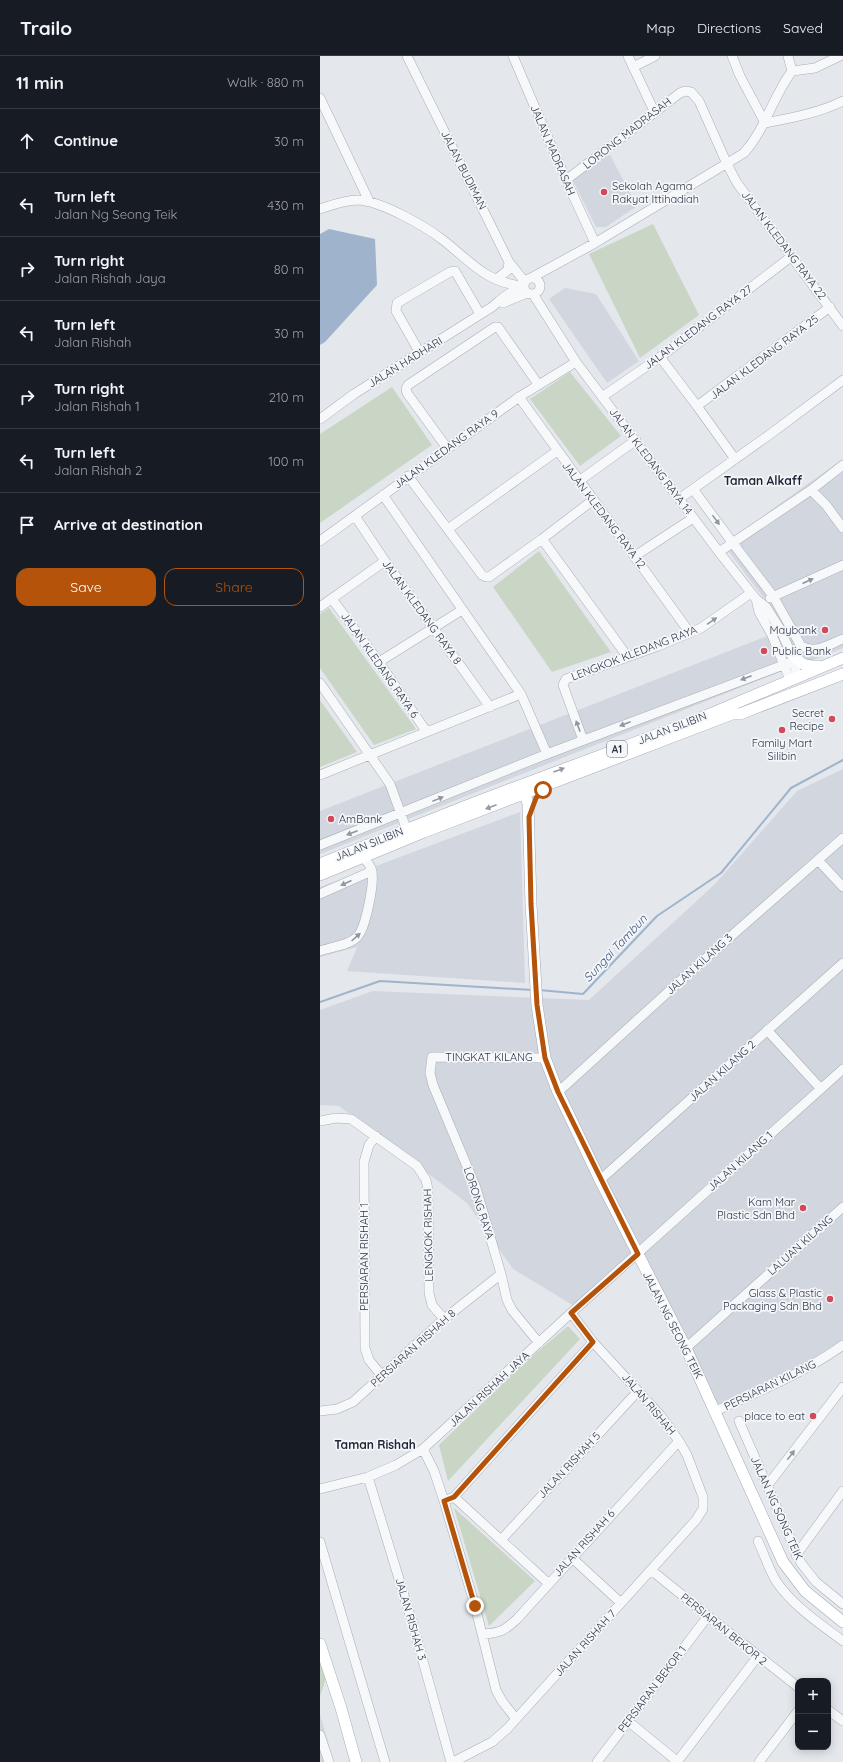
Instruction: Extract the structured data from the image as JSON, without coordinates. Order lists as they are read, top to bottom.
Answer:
{
  "streets": {
    "main road": ["JALAN SILIBIN", "A1", "JALAN NG SEONG TEIK"],
    "street": [
      "LORONG MADRASAH",
      "JALAN MADRASAH",
      "JALAN BUDIMAN",
      "JALAN KLEDANG RAYA 22",
      "JALAN KLEDANG RAYA 27",
      "JALAN KLEDANG RAYA 25",
      "JALAN HADHARI",
      "JALAN KLEDANG RAYA 9",
      "JALAN KLEDANG RAYA 14",
      "JALAN KLEDANG RAYA 12",
      "JALAN KLEDANG RAYA 8",
      "LENGKOK KLEDANG RAYA",
      "JALAN KLEDANG RAYA 6",
      "JALAN KILANG 3",
      "TINGKAT KILANG",
      "JALAN KILANG 2",
      "JALAN KILANG 1",
      "LORONG RAYA",
      "LENGKOK RISHAH",
      "LALUAN KILANG",
      "PERSIARAN RISHAH 1",
      "PERSIARAN RISHAH 8",
      "PERSIARAN KILANG",
      "JALAN RISHAH JAYA",
      "JALAN RISHAH",
      "JALAN RISHAH 5",
      "JALAN NG SONG TEIK",
      "JALAN RISHAH 6",
      "JALAN RISHAH 3",
      "PERSIARAN BEKOR 2",
      "JALAN RISHAH 7",
      "PERSIARAN BEKOR 1"
    ]
  },
  "crossings": [
    ["LORONG MADRASAH", "JALAN MADRASAH"],
    ["LORONG MADRASAH", "JALAN KLEDANG RAYA 22"],
    ["JALAN BUDIMAN", "JALAN HADHARI"],
    ["JALAN BUDIMAN", "JALAN KLEDANG RAYA 14"],
    ["JALAN KLEDANG RAYA 22", "JALAN KLEDANG RAYA 27"],
    ["JALAN KLEDANG RAYA 22", "JALAN KLEDANG RAYA 25"],
    ["JALAN KLEDANG RAYA 27", "JALAN KLEDANG RAYA 14"],
    ["JALAN HADHARI", "JALAN KLEDANG RAYA 14"],
    ["JALAN KLEDANG RAYA 9", "JALAN KLEDANG RAYA 14"],
    ["JALAN KLEDANG RAYA 9", "JALAN KLEDANG RAYA 12"],
    ["JALAN KLEDANG RAYA 9", "JALAN KLEDANG RAYA 8"],
    ["JALAN KLEDANG RAYA 14", "LENGKOK KLEDANG RAYA"],
    ["JALAN KLEDANG RAYA 14", "JALAN SILIBIN"],
    ["JALAN KLEDANG RAYA 12", "LENGKOK KLEDANG RAYA"],
    ["LENGKOK KLEDANG RAYA", "JALAN SILIBIN"],
    ["JALAN SILIBIN", "JALAN NG SEONG TEIK"],
    ["JALAN KILANG 3", "JALAN NG SEONG TEIK"],
    ["TINGKAT KILANG", "LORONG RAYA"],
    ["TINGKAT KILANG", "JALAN NG SEONG TEIK"],
    ["JALAN KILANG 2", "JALAN NG SEONG TEIK"],
    ["JALAN KILANG 1", "JALAN NG SEONG TEIK"],
    ["JALAN KILANG 1", "JALAN RISHAH JAYA"],
    ["LORONG RAYA", "PERSIARAN RISHAH 8"],
    ["LORONG RAYA", "JALAN RISHAH JAYA"],
    ["LENGKOK RISHAH", "PERSIARAN RISHAH 1"],
    ["LENGKOK RISHAH", "PERSIARAN RISHAH 8"],
    ["LALUAN KILANG", "JALAN NG SEONG TEIK"],
    ["PERSIARAN RISHAH 1", "PERSIARAN RISHAH 8"],
    ["JALAN NG SEONG TEIK", "PERSIARAN KILANG"],
    ["JALAN NG SEONG TEIK", "JALAN RISHAH JAYA"],
    ["JALAN RISHAH JAYA", "JALAN RISHAH"],
    ["JALAN RISHAH JAYA", "JALAN RISHAH 3"],
    ["JALAN RISHAH", "JALAN RISHAH 5"],
    ["JALAN RISHAH", "JALAN RISHAH 6"],
    ["JALAN RISHAH", "JALAN RISHAH 7"],
    ["JALAN RISHAH 3", "JALAN RISHAH 7"],
    ["PERSIARAN BEKOR 2", "JALAN RISHAH 7"],
    ["PERSIARAN BEKOR 2", "PERSIARAN BEKOR 1"]
  ],
  "districts": ["Taman Alkaff", "Taman Rishah"],
  "water": ["Sungai Tambun"],
  "places": [
    "Sekolah Agama Rakyat Ittihadiah",
    "Maybank",
    "Public Bank",
    "Secret Recipe",
    "Family Mart Silibin",
    "AmBank",
    "Kam Mar Plastic Sdn Bhd",
    "Glass & Plastic Packaging Sdn Bhd",
    "place to eat"
  ],
  "page": {
    "header": "Trailo",
    "nav": ["Map", "Directions", "Saved"],
    "heading": ["11 min", "Walk · 880 m"],
    "list": [
      ["Continue", "30 m"],
      ["Turn left", "Jalan Ng Seong Teik", "430 m"],
      ["Turn right", "Jalan Rishah Jaya", "80 m"],
      ["Turn left", "Jalan Rishah", "30 m"],
      ["Turn right", "Jalan Rishah 1", "210 m"],
      ["Turn left", "Jalan Rishah 2", "100 m"],
      "Arrive at destination"
    ],
    "buttons": ["Save", "Share"],
    "map_buttons": ["+", "−"]
  }
}
